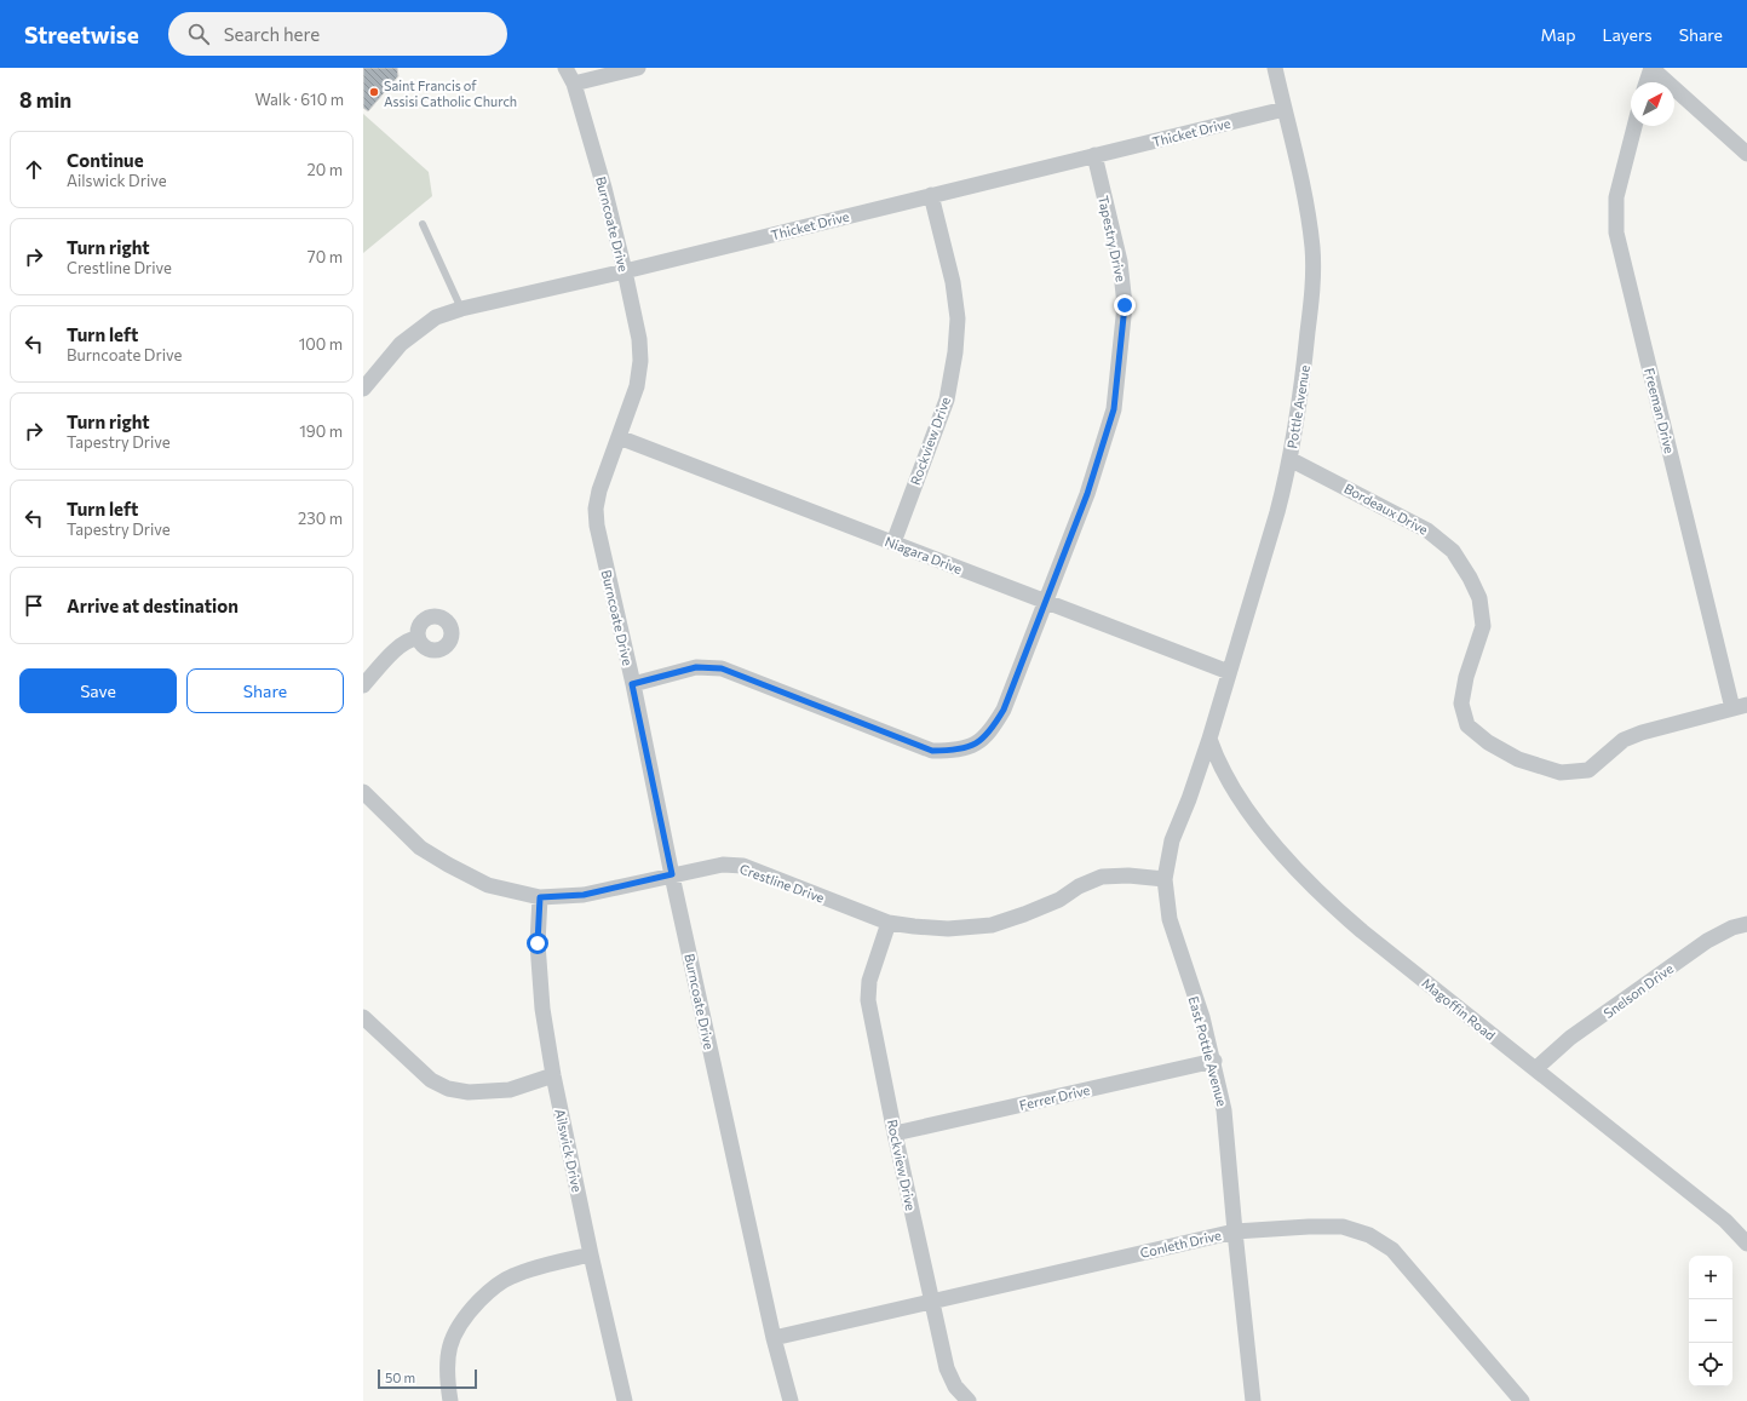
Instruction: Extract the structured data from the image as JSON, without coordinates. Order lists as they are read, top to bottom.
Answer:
{
  "streets": {
    "street": [
      "Thicket Drive",
      "Burncoate Drive",
      "Tapestry Drive",
      "Pottle Avenue",
      "Freeman Drive",
      "Rockview Drive",
      "Bordeaux Drive",
      "Niagara Drive",
      "Crestline Drive",
      "Snelson Drive",
      "Magoffin Road",
      "East Pottle Avenue",
      "Ferrer Drive",
      "Ailswick Drive",
      "Conleth Drive"
    ]
  },
  "crossings": [
    ["Thicket Drive", "Burncoate Drive"],
    ["Thicket Drive", "Tapestry Drive"],
    ["Thicket Drive", "Pottle Avenue"],
    ["Thicket Drive", "Rockview Drive"],
    ["Burncoate Drive", "Tapestry Drive"],
    ["Burncoate Drive", "Niagara Drive"],
    ["Burncoate Drive", "Crestline Drive"],
    ["Burncoate Drive", "Conleth Drive"],
    ["Tapestry Drive", "Niagara Drive"],
    ["Pottle Avenue", "Bordeaux Drive"],
    ["Pottle Avenue", "Niagara Drive"],
    ["Pottle Avenue", "Magoffin Road"],
    ["Pottle Avenue", "East Pottle Avenue"],
    ["Freeman Drive", "Bordeaux Drive"],
    ["Rockview Drive", "Niagara Drive"],
    ["Rockview Drive", "Crestline Drive"],
    ["Rockview Drive", "Ferrer Drive"],
    ["Rockview Drive", "Conleth Drive"],
    ["Crestline Drive", "East Pottle Avenue"],
    ["Crestline Drive", "Ailswick Drive"],
    ["Snelson Drive", "Magoffin Road"],
    ["Magoffin Road", "East Pottle Avenue"],
    ["East Pottle Avenue", "Ferrer Drive"],
    ["East Pottle Avenue", "Conleth Drive"]
  ],
  "places": ["Saint Francis of Assisi Catholic Church"],
  "scale_bar": "50 m",
  "north": "top right",
  "page": {
    "header": "Streetwise",
    "search": "Search here",
    "nav": ["Map", "Layers", "Share"],
    "heading": ["8 min", "Walk · 610 m"],
    "list": [
      ["Continue", "Ailswick Drive", "20 m"],
      ["Turn right", "Crestline Drive", "70 m"],
      ["Turn left", "Burncoate Drive", "100 m"],
      ["Turn right", "Tapestry Drive", "190 m"],
      ["Turn left", "Tapestry Drive", "230 m"],
      "Arrive at destination"
    ],
    "buttons": ["Save", "Share"],
    "map_buttons": ["+", "−"],
    "scale": "50 m"
  }
}
